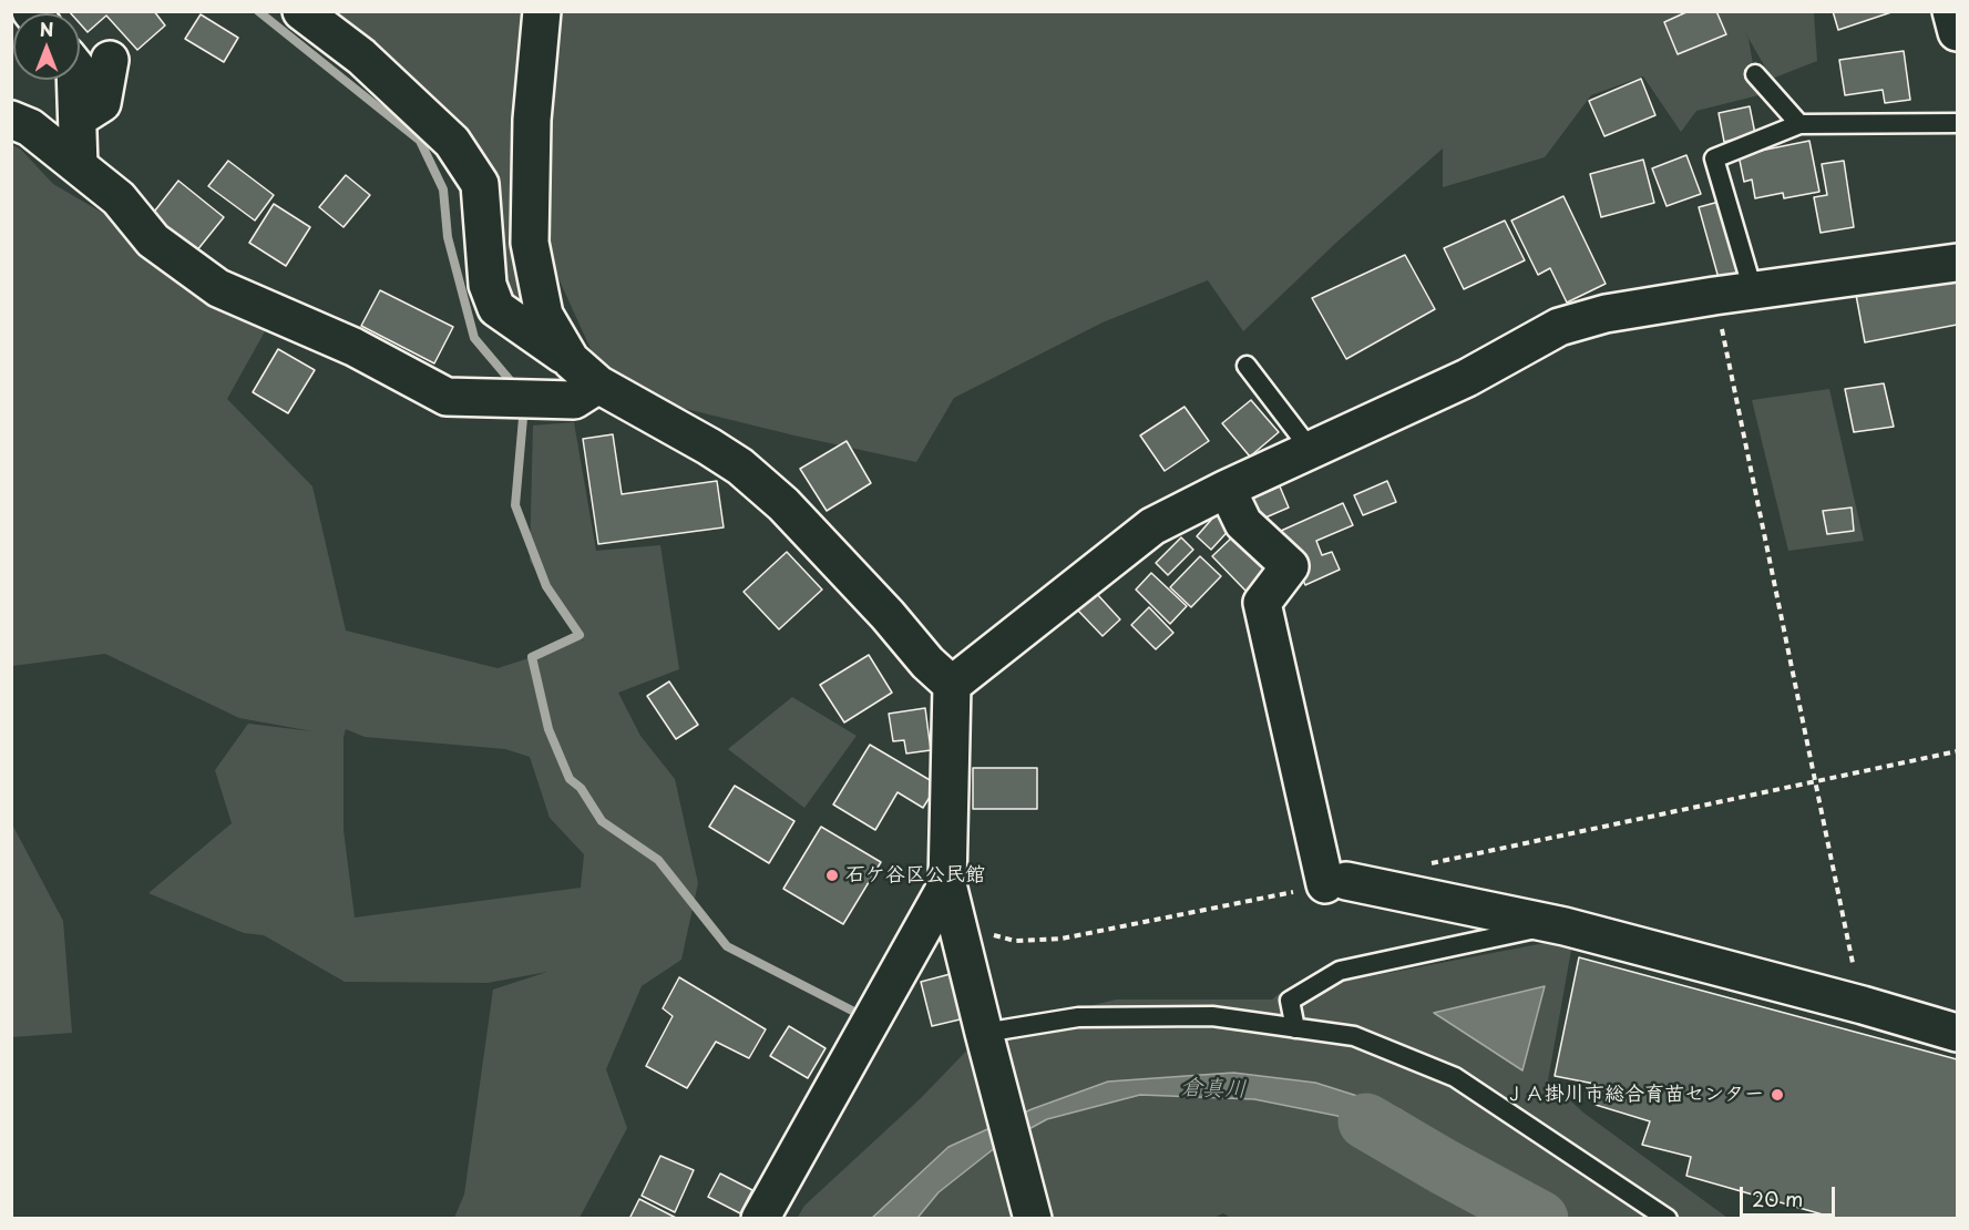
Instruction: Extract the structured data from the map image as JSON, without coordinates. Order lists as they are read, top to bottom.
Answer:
{
  "water": ["倉真川"],
  "places": ["石ケ谷区公民館", "ＪＡ掛川市総合育苗センター"],
  "scale_bar": "20 m",
  "north": "top"
}
